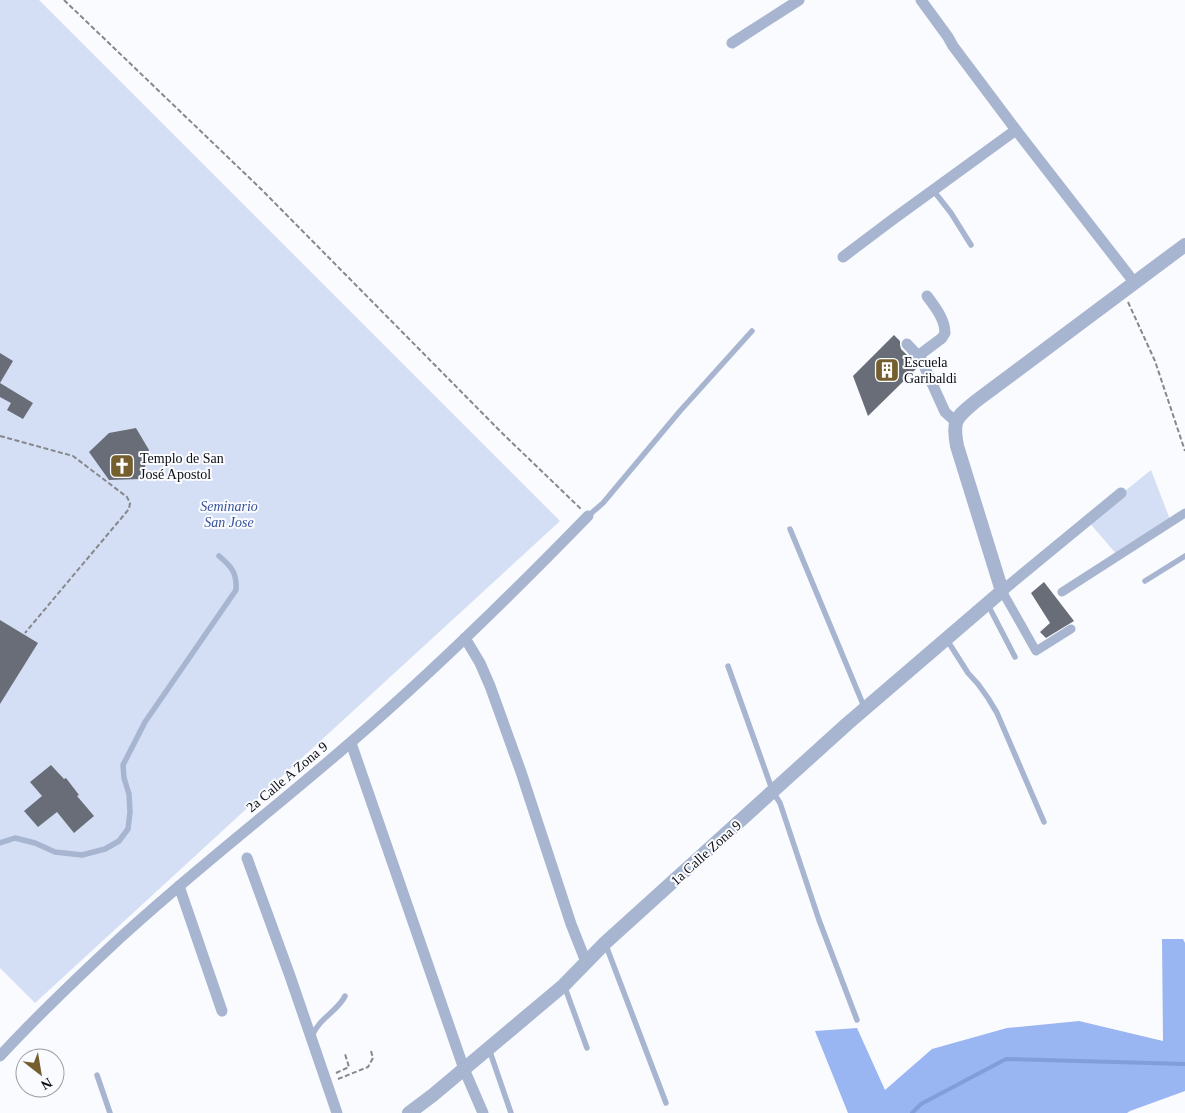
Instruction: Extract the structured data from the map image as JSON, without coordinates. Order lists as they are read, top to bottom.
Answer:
{
  "streets": {
    "street": ["2a Calle A Zona 9", "1a Calle Zona 9"]
  },
  "parks": ["Seminario San Jose"],
  "places": {
    "building": ["Escuela Garibaldi"],
    "church": ["Templo de San José Apostol"]
  },
  "north": "bottom right"
}
